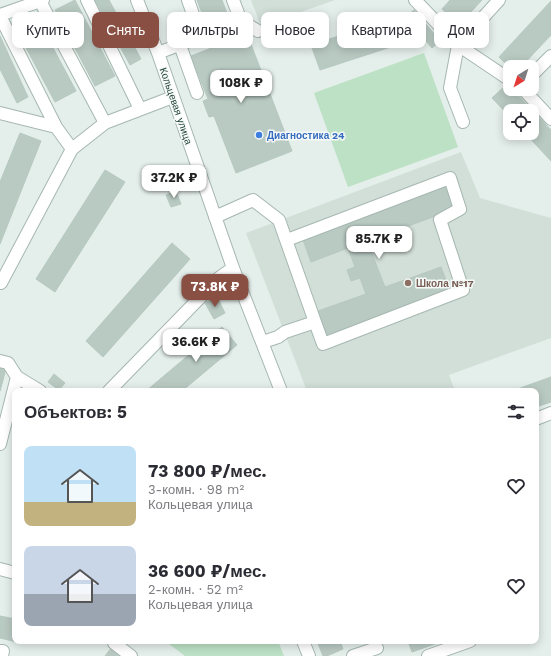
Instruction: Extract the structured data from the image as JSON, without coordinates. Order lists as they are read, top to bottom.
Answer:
{
  "streets": {
    "street": ["Кольцевая улица"]
  },
  "places": ["Диагностика 24", "Школа №17"],
  "north": "bottom left",
  "page": {
    "chip": [
      "Купить",
      "Снять",
      "Фильтры",
      "Новое",
      "Квартира",
      "Дом"
    ],
    "price": [
      "108K ₽",
      "37.2K ₽",
      "85.7K ₽",
      "73.8K ₽",
      "36.6K ₽"
    ],
    "heading": "Объектов: 5",
    "list": [
      {
        "name": "73 800 ₽/мес.",
        "note": "3-комн. · 98 m² · Кольцевая улица"
      },
      {
        "name": "36 600 ₽/мес.",
        "note": "2-комн. · 52 m² · Кольцевая улица"
      }
    ]
  }
}
